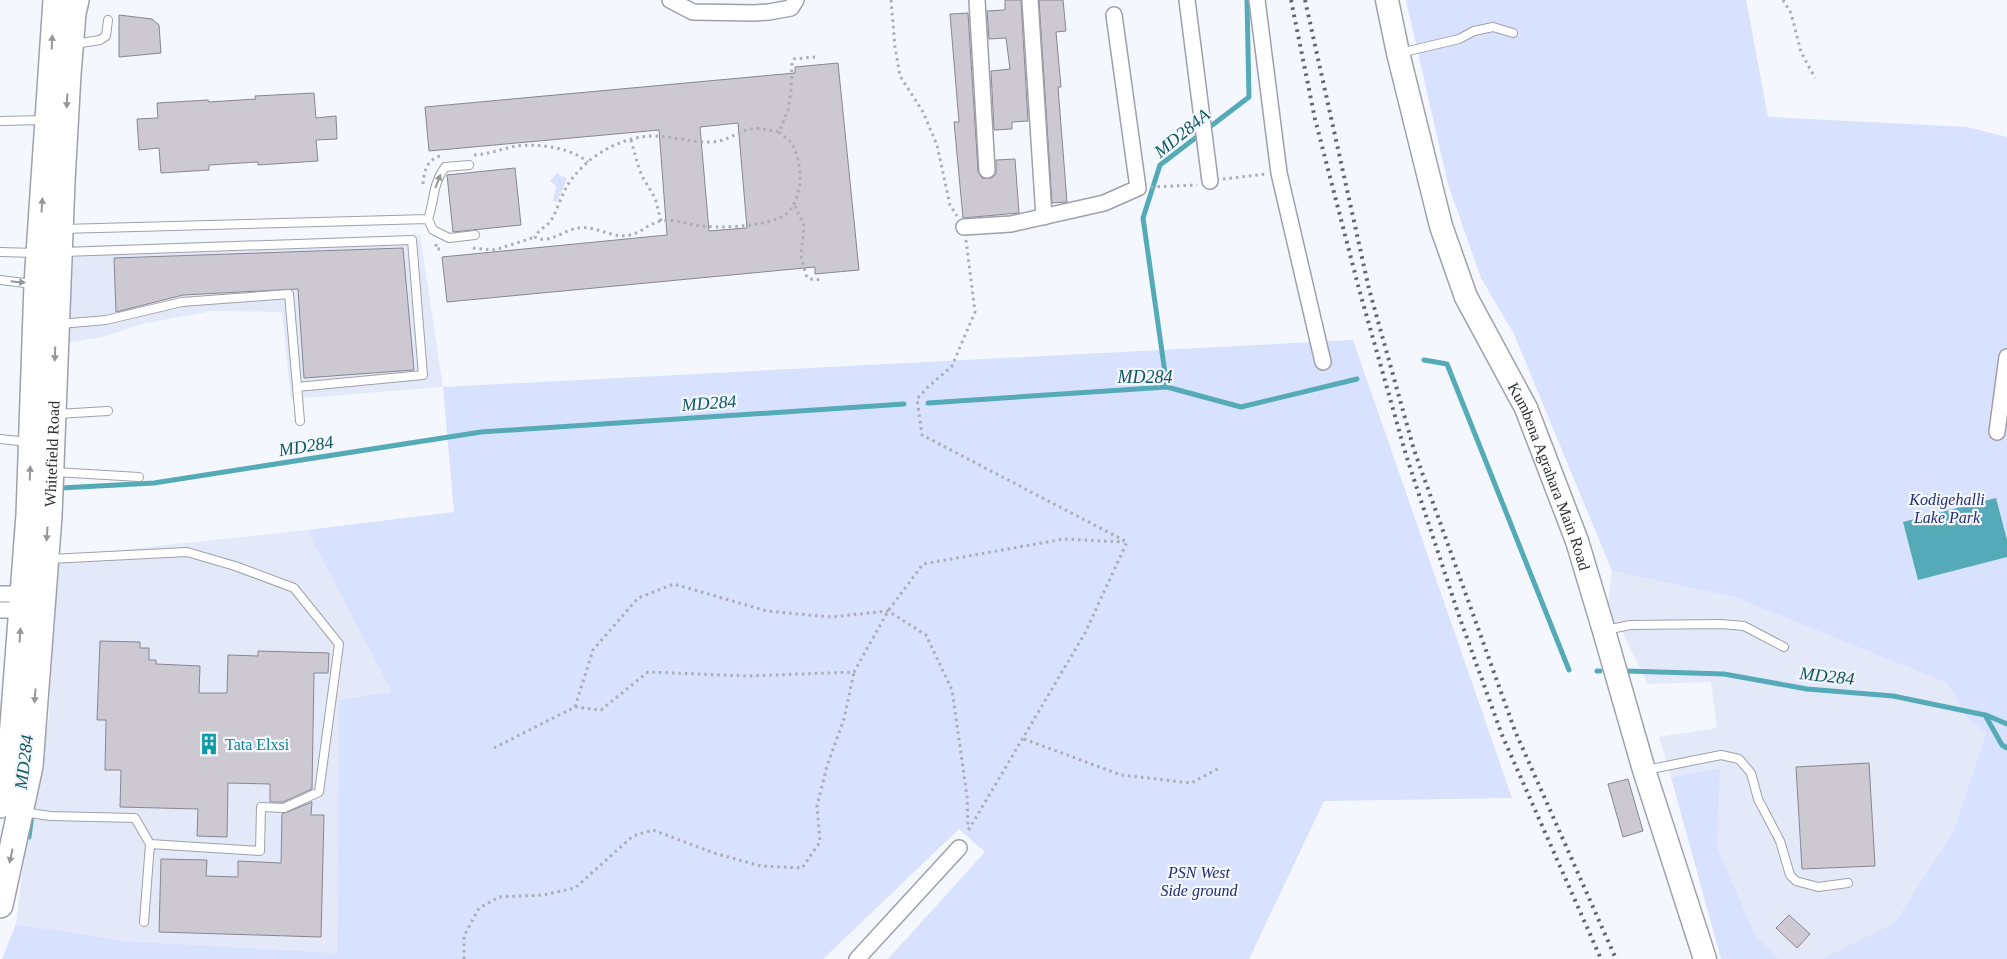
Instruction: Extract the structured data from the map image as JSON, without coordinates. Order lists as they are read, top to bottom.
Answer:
{
  "streets": {
    "main road": ["Whitefield Road"],
    "street": ["Kumbena Agrahara Main Road"]
  },
  "water": ["MD284A", "MD284"],
  "parks": ["Kodigehalli Lake Park", "PSN West Side ground"],
  "places": {
    "building": ["Tata Elxsi"]
  }
}
